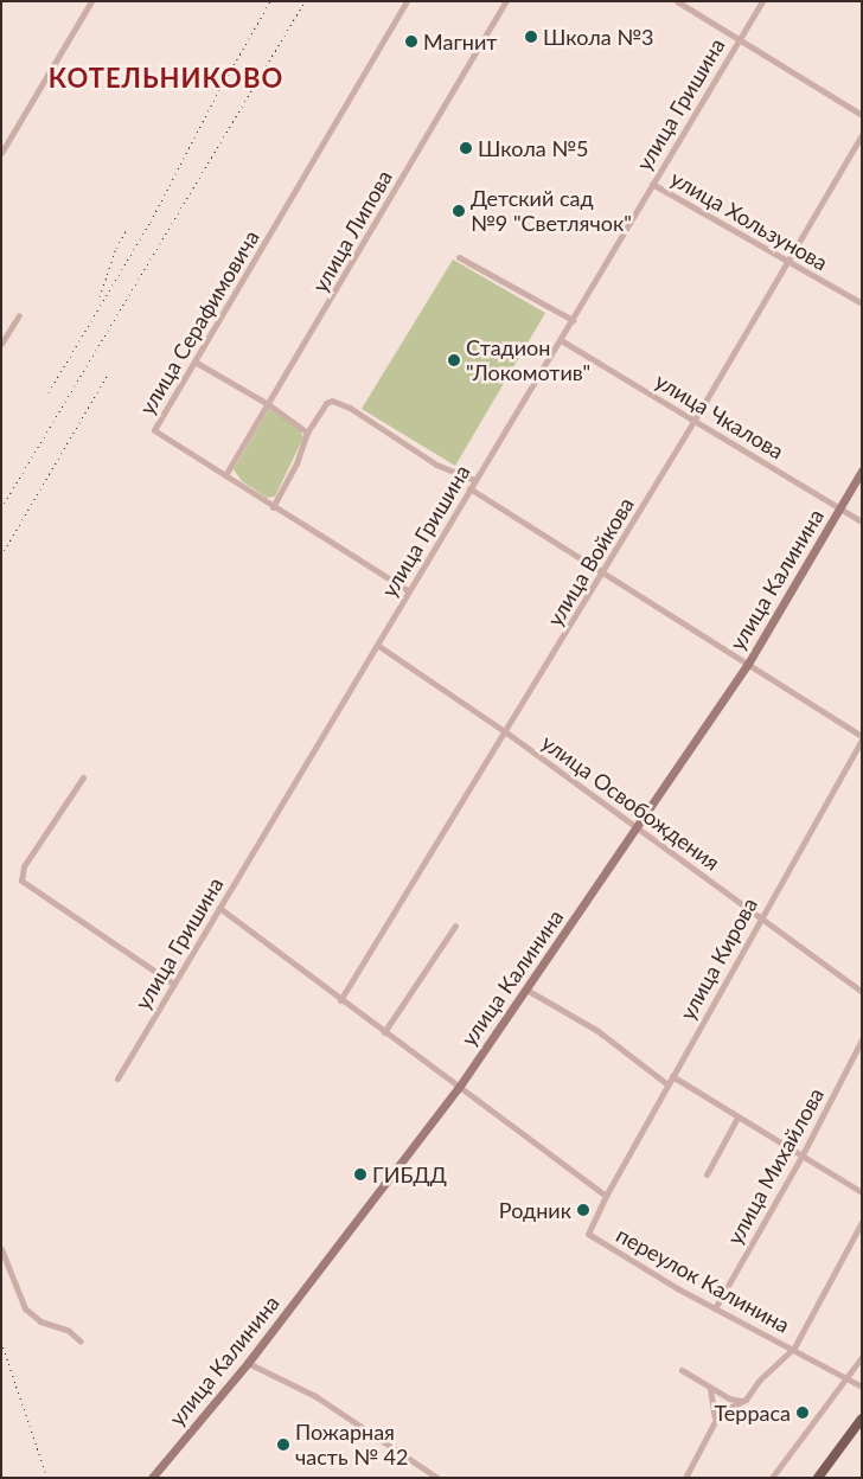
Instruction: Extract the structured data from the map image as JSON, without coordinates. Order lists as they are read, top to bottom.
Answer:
{
  "streets": {
    "street": [
      "улица Гришина",
      "улица Хользунова",
      "улица Липова",
      "улица Серафимовича",
      "улица Чкалова",
      "улица Войкова",
      "улица Калинина",
      "улица Освобождения",
      "улица Кирова",
      "улица Михайлова",
      "переулок Калинина"
    ]
  },
  "crossings": [
    ["улица Гришина", "улица Хользунова"],
    ["улица Гришина", "улица Серафимовича"],
    ["улица Гришина", "улица Чкалова"],
    ["улица Гришина", "улица Освобождения"],
    ["улица Хользунова", "улица Войкова"],
    ["улица Липова", "улица Серафимовича"],
    ["улица Чкалова", "улица Войкова"],
    ["улица Чкалова", "улица Калинина"],
    ["улица Войкова", "улица Освобождения"],
    ["улица Калинина", "улица Освобождения"],
    ["улица Освобождения", "улица Кирова"],
    ["улица Кирова", "переулок Калинина"],
    ["улица Михайлова", "переулок Калинина"]
  ],
  "districts": ["КОТЕЛЬНИКОВО"],
  "places": [
    "Школа №3",
    "Магнит",
    "Школа №5",
    "Детский сад №9 \"Светлячок\"",
    "Стадион \"Локомотив\"",
    "ГИБДД",
    "Родник",
    "Терраса",
    "Пожарная часть № 42"
  ]
}
